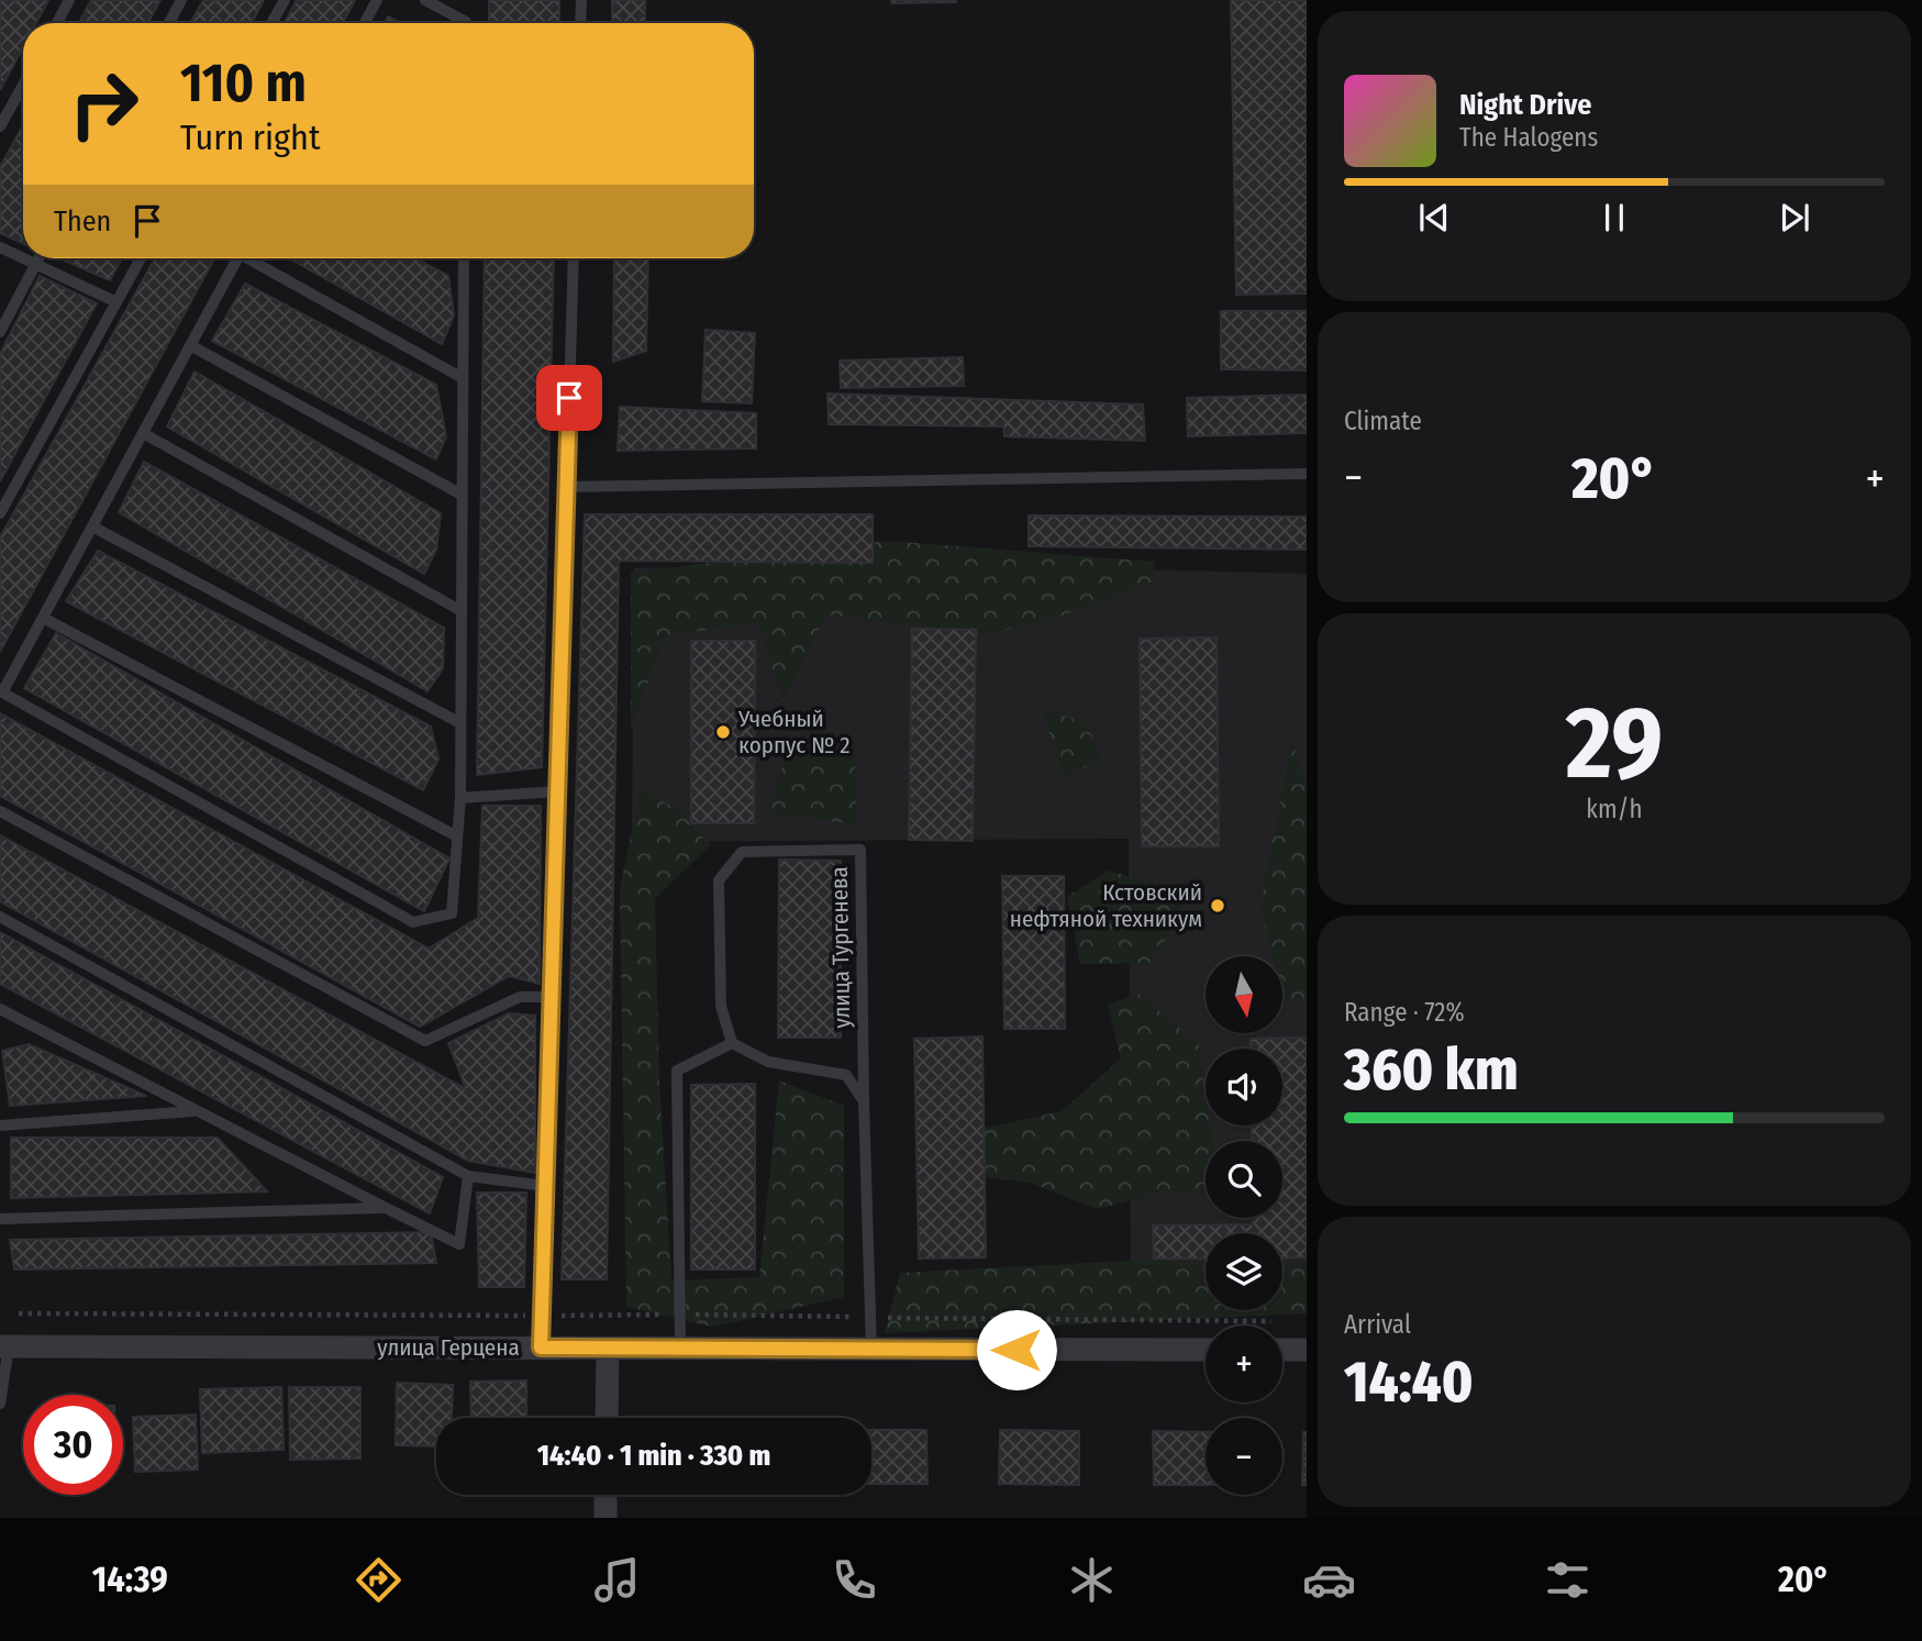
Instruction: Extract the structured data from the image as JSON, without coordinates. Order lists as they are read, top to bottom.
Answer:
{
  "streets": {
    "street": ["улица Герцена"],
    "lane": ["улица Тургенева"]
  },
  "crossings": [
    ["улица Тургенева", "улица Герцена"]
  ],
  "places": ["Учебный корпус № 2", "Кстовский нефтяной техникум"],
  "north": "bottom",
  "page": {
    "turn": ["110 m", "Turn right"],
    "song": ["Night Drive", "The Halogens"],
    "then": "Then",
    "tile": [
      "Climate",
      ["29", "km/h"],
      ["Range · 72%", "360 km"],
      ["Arrival", "14:40"]
    ],
    "heat": ["−", "20°", "+"],
    "map_buttons": ["+", "−"],
    "limit": "30",
    "trip": "14:40 · 1 min · 330 m",
    "tabs": ["14:39", "20°"]
  }
}
